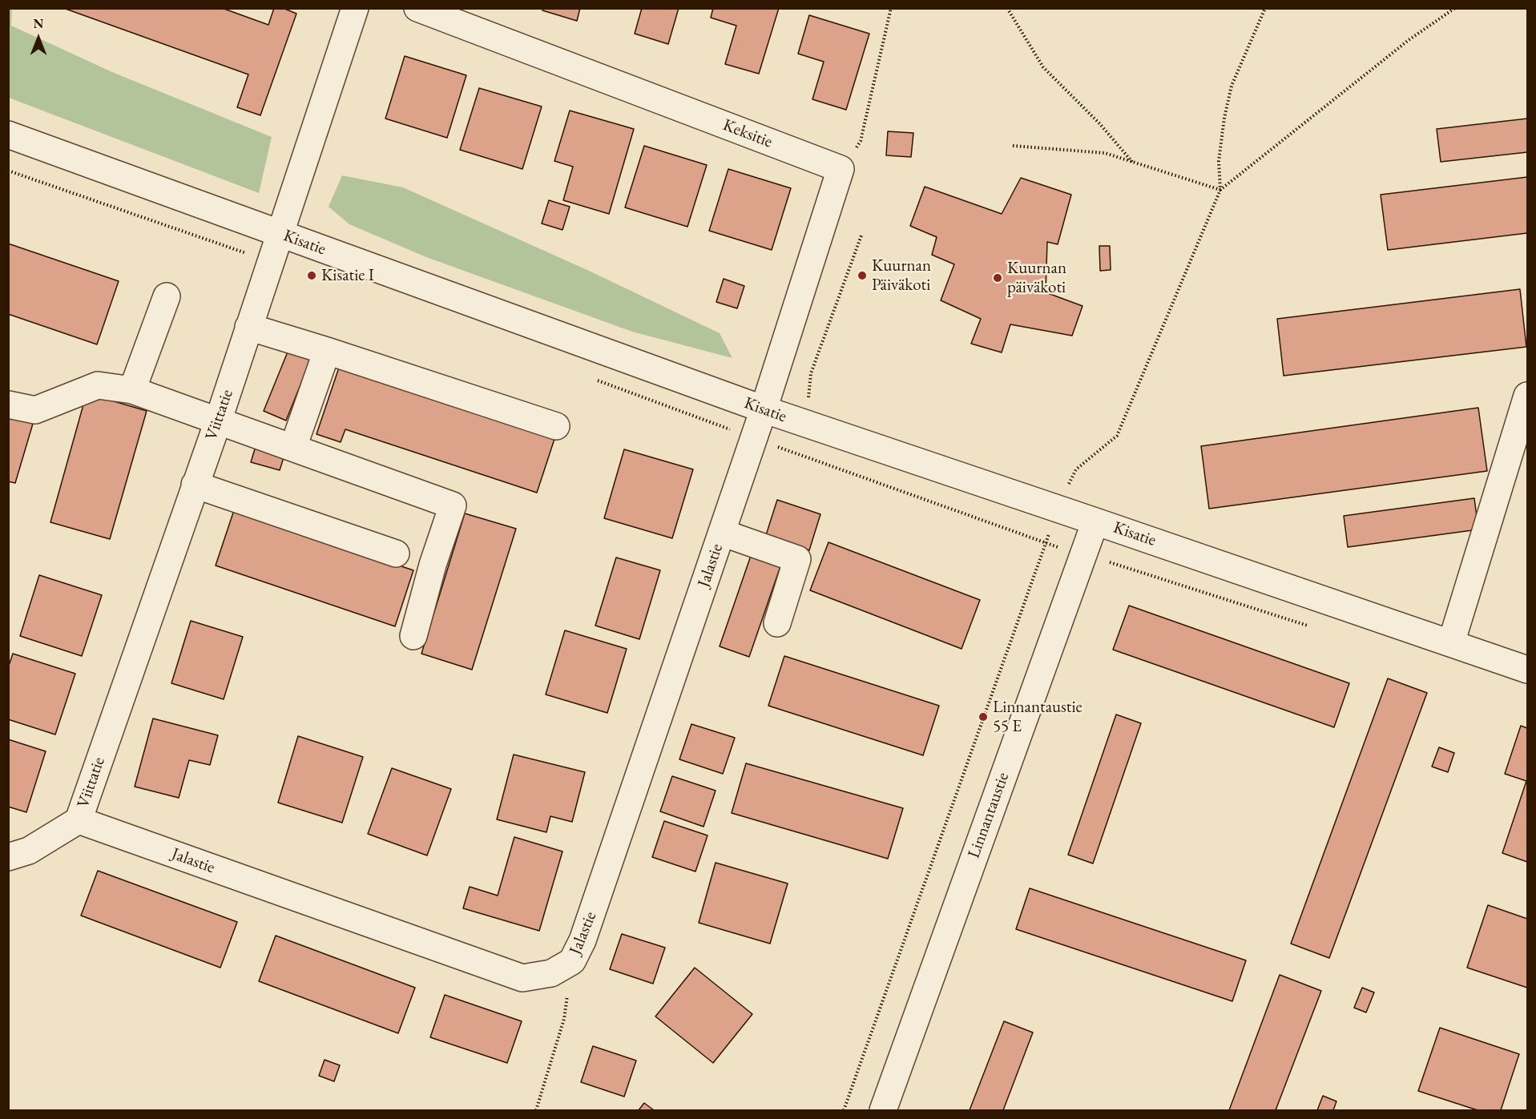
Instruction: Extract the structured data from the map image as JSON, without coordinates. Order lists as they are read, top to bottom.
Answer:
{
  "streets": {
    "street": [
      "Keksitie",
      "Kisatie",
      "Viittatie",
      "Jalastie",
      "Linnantaustie"
    ]
  },
  "crossings": [
    ["Kisatie", "Viittatie"],
    ["Kisatie", "Jalastie"],
    ["Kisatie", "Linnantaustie"],
    ["Viittatie", "Jalastie"]
  ],
  "places": [
    "Kisatie I",
    "Kuurnan Päiväkoti",
    "Kuurnan päiväkoti",
    "Linnantaustie 55 E"
  ],
  "north": "top"
}
